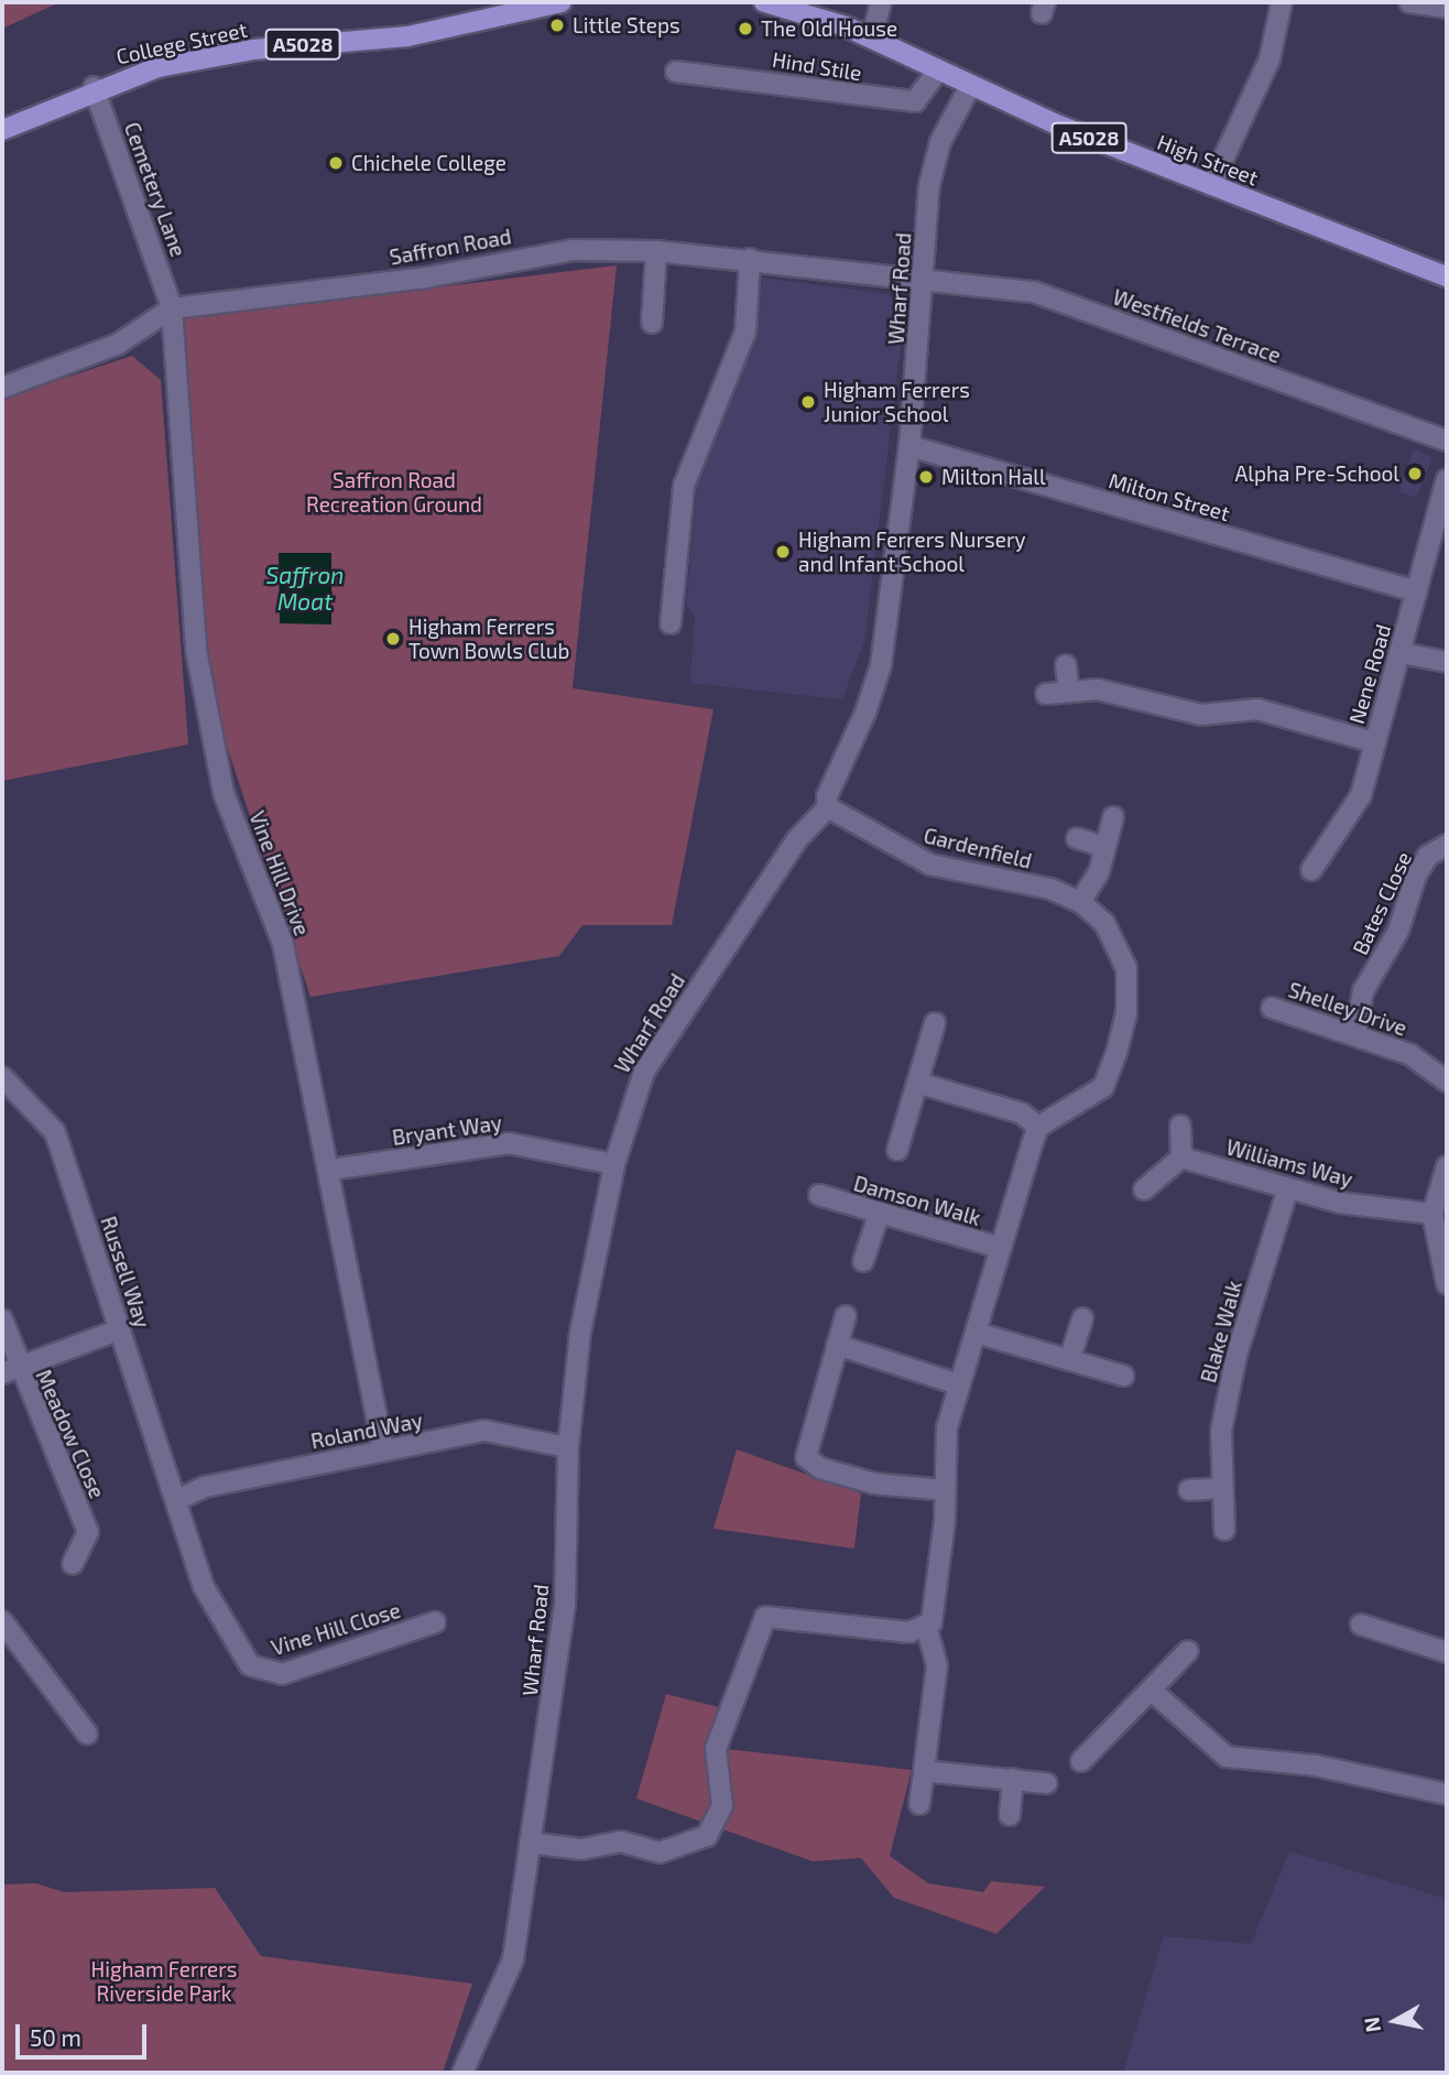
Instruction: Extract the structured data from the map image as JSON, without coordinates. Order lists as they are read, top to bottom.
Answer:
{
  "streets": {
    "main road": ["College Street", "A5028", "High Street"],
    "street": [
      "Hind Stile",
      "Cemetery Lane",
      "Saffron Road",
      "Wharf Road",
      "Westfields Terrace",
      "Milton Street",
      "Nene Road",
      "Gardenfield",
      "Vine Hill Drive",
      "Bates Close",
      "Shelley Drive",
      "Bryant Way",
      "Williams Way",
      "Damson Walk",
      "Russell Way",
      "Blake Walk",
      "Roland Way",
      "Meadow Close",
      "Vine Hill Close"
    ]
  },
  "crossings": [
    ["College Street", "Cemetery Lane"],
    ["A5028", "High Street"],
    ["Hind Stile", "High Street"],
    ["High Street", "Wharf Road"],
    ["Cemetery Lane", "Saffron Road"],
    ["Cemetery Lane", "Vine Hill Drive"],
    ["Saffron Road", "Wharf Road"],
    ["Saffron Road", "Westfields Terrace"],
    ["Saffron Road", "Vine Hill Drive"],
    ["Wharf Road", "Westfields Terrace"],
    ["Wharf Road", "Milton Street"],
    ["Wharf Road", "Gardenfield"],
    ["Wharf Road", "Bryant Way"],
    ["Wharf Road", "Roland Way"],
    ["Milton Street", "Nene Road"],
    ["Vine Hill Drive", "Bryant Way"],
    ["Vine Hill Drive", "Roland Way"],
    ["Bates Close", "Shelley Drive"],
    ["Williams Way", "Blake Walk"],
    ["Russell Way", "Roland Way"],
    ["Russell Way", "Vine Hill Close"],
    ["Roland Way", "Vine Hill Close"]
  ],
  "water": ["Saffron Moat"],
  "parks": ["Saffron Road Recreation Ground", "Higham Ferrers Riverside Park"],
  "places": [
    "Little Steps",
    "The Old House",
    "Chichele College",
    "Higham Ferrers Junior School",
    "Alpha Pre-School",
    "Milton Hall",
    "Higham Ferrers Nursery and Infant School",
    "Higham Ferrers Town Bowls Club"
  ],
  "scale_bar": "50 m",
  "north": "left"
}
